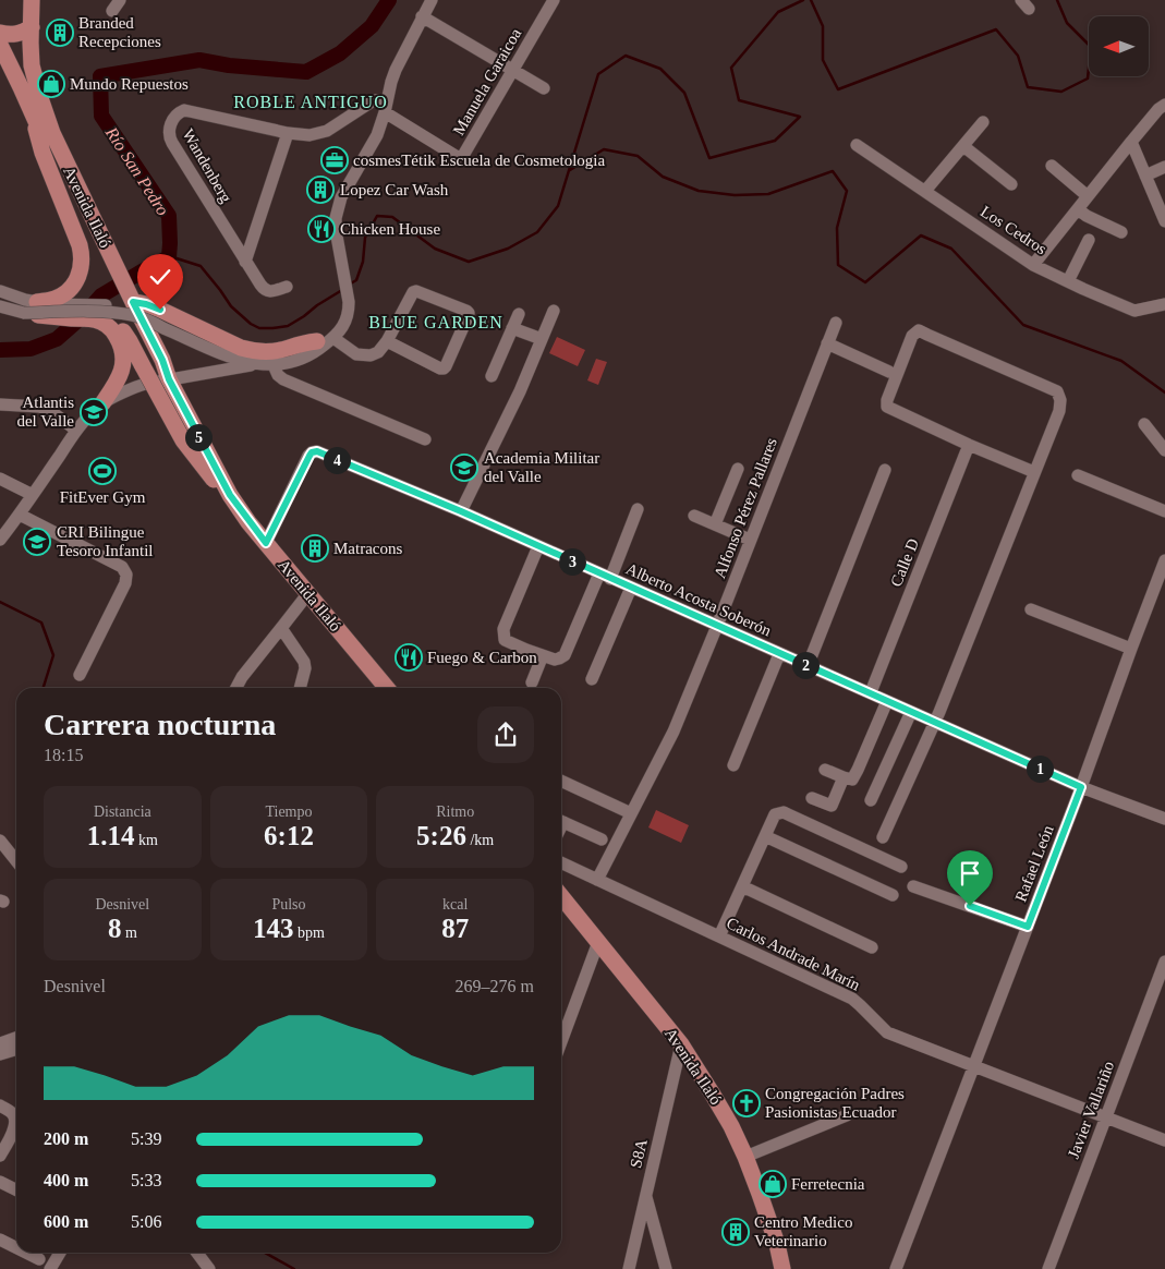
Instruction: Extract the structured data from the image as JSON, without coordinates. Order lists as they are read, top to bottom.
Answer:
{
  "streets": {
    "main road": ["Avenida Ilaló"],
    "street": [
      "Manuela Garaicoa",
      "Wandenberg",
      "Los Cedros",
      "Alfonso Pérez Pallares",
      "Calle D",
      "Alberto Acosta Soberón",
      "Rafael León",
      "Carlos Andrade Marín",
      "Javier Vallariño",
      "S8A"
    ]
  },
  "crossings": [
    ["Manuela Garaicoa", "Wandenberg"],
    ["Avenida Ilaló", "Alberto Acosta Soberón"],
    ["Avenida Ilaló", "S8A"],
    ["Alfonso Pérez Pallares", "Alberto Acosta Soberón"],
    ["Alfonso Pérez Pallares", "Carlos Andrade Marín"],
    ["Calle D", "Alberto Acosta Soberón"],
    ["Alberto Acosta Soberón", "Rafael León"],
    ["Rafael León", "Carlos Andrade Marín"],
    ["Carlos Andrade Marín", "Javier Vallariño"]
  ],
  "districts": ["ROBLE ANTIGUO", "BLUE GARDEN"],
  "water": ["Río San Pedro"],
  "places": {
    "building": [
      "Branded Recepciones",
      "Lopez Car Wash",
      "Matracons",
      "Centro Medico Veterinario"
    ],
    "shop": ["Mundo Repuestos", "Ferretecnia"],
    "office": ["cosmesTétik Escuela de Cosmetologia"],
    "restaurant": ["Chicken House", "Fuego & Carbon"],
    "school or university": ["Atlantis del Valle", "Academia Militar del Valle", "CRI Bilingue Tesoro Infantil"],
    "sports": ["FitEver Gym"],
    "church": ["Congregación Padres Pasionistas Ecuador"]
  },
  "north": "left",
  "page": {
    "pins": [
      "5",
      "4",
      "3",
      "2",
      "1"
    ],
    "heading": ["Carrera nocturna", "18:15"],
    "stats": [
      ["Distancia", "1.14 km"],
      ["Tiempo", "6:12"],
      ["Ritmo", "5:26 /km"],
      ["Desnivel", "8 m"],
      ["Pulso", "143 bpm"],
      ["kcal", "87"]
    ],
    "chart": ["Desnivel", "269–276 m"],
    "list": [
      {
        "name": "200 m",
        "note": "5:39"
      },
      {
        "name": "400 m",
        "note": "5:33"
      },
      {
        "name": "600 m",
        "note": "5:06"
      }
    ]
  }
}
